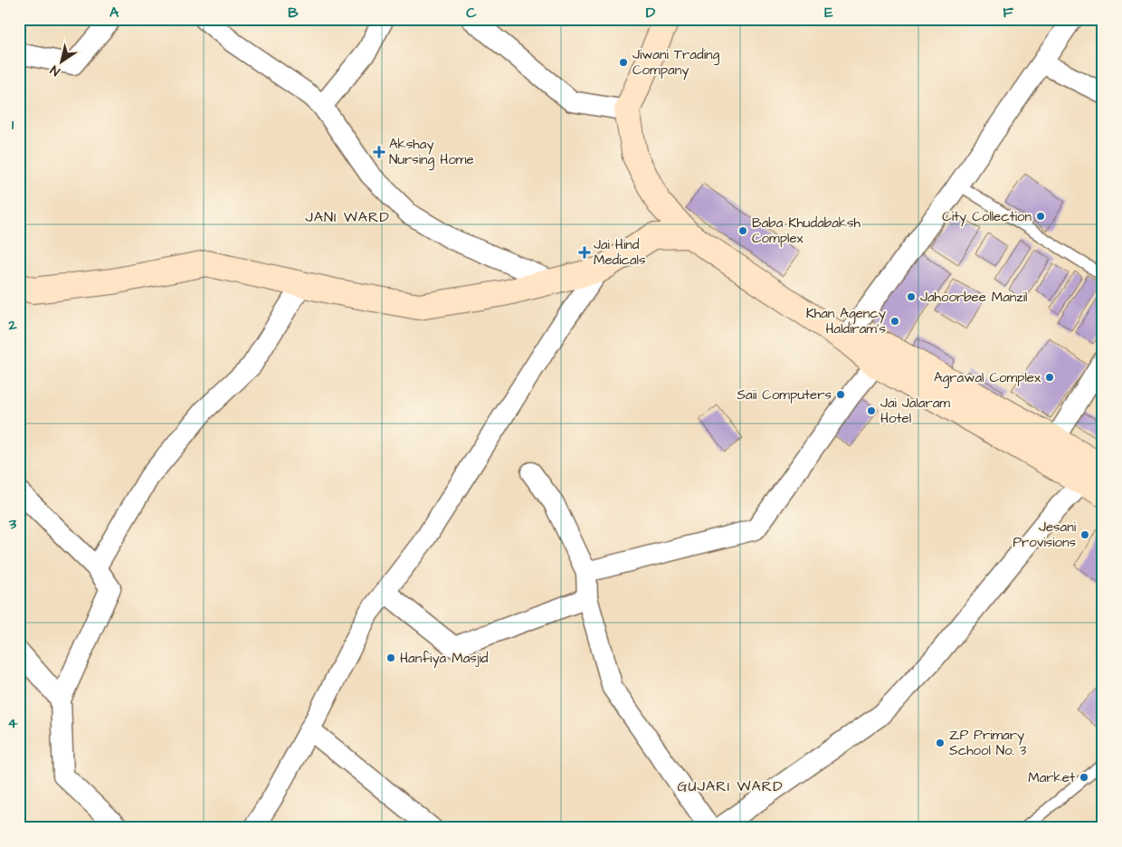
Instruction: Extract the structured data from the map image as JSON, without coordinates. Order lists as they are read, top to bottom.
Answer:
{
  "districts": ["JANI WARD", "GUJARI WARD"],
  "places": {
    "other": [
      "Jiwani Trading Company",
      "City Collection",
      "Baba Khudabaksh Complex",
      "Jahoorbee Manzil",
      "Khan Agency Haldiram's",
      "Agrawal Complex",
      "Saii Computers",
      "Jai Jalaram Hotel",
      "Jesani Provisions",
      "Hanfiya Masjid",
      "ZP Primary School No. 3",
      "Market"
    ],
    "health": ["Akshay Nursing Home", "Jai Hind Medicals"]
  },
  "north": "bottom left",
  "grid": {
    "columns": [
      "A",
      "B",
      "C",
      "D",
      "E",
      "F"
    ],
    "rows": [
      "1",
      "2",
      "3",
      "4"
    ]
  }
}
